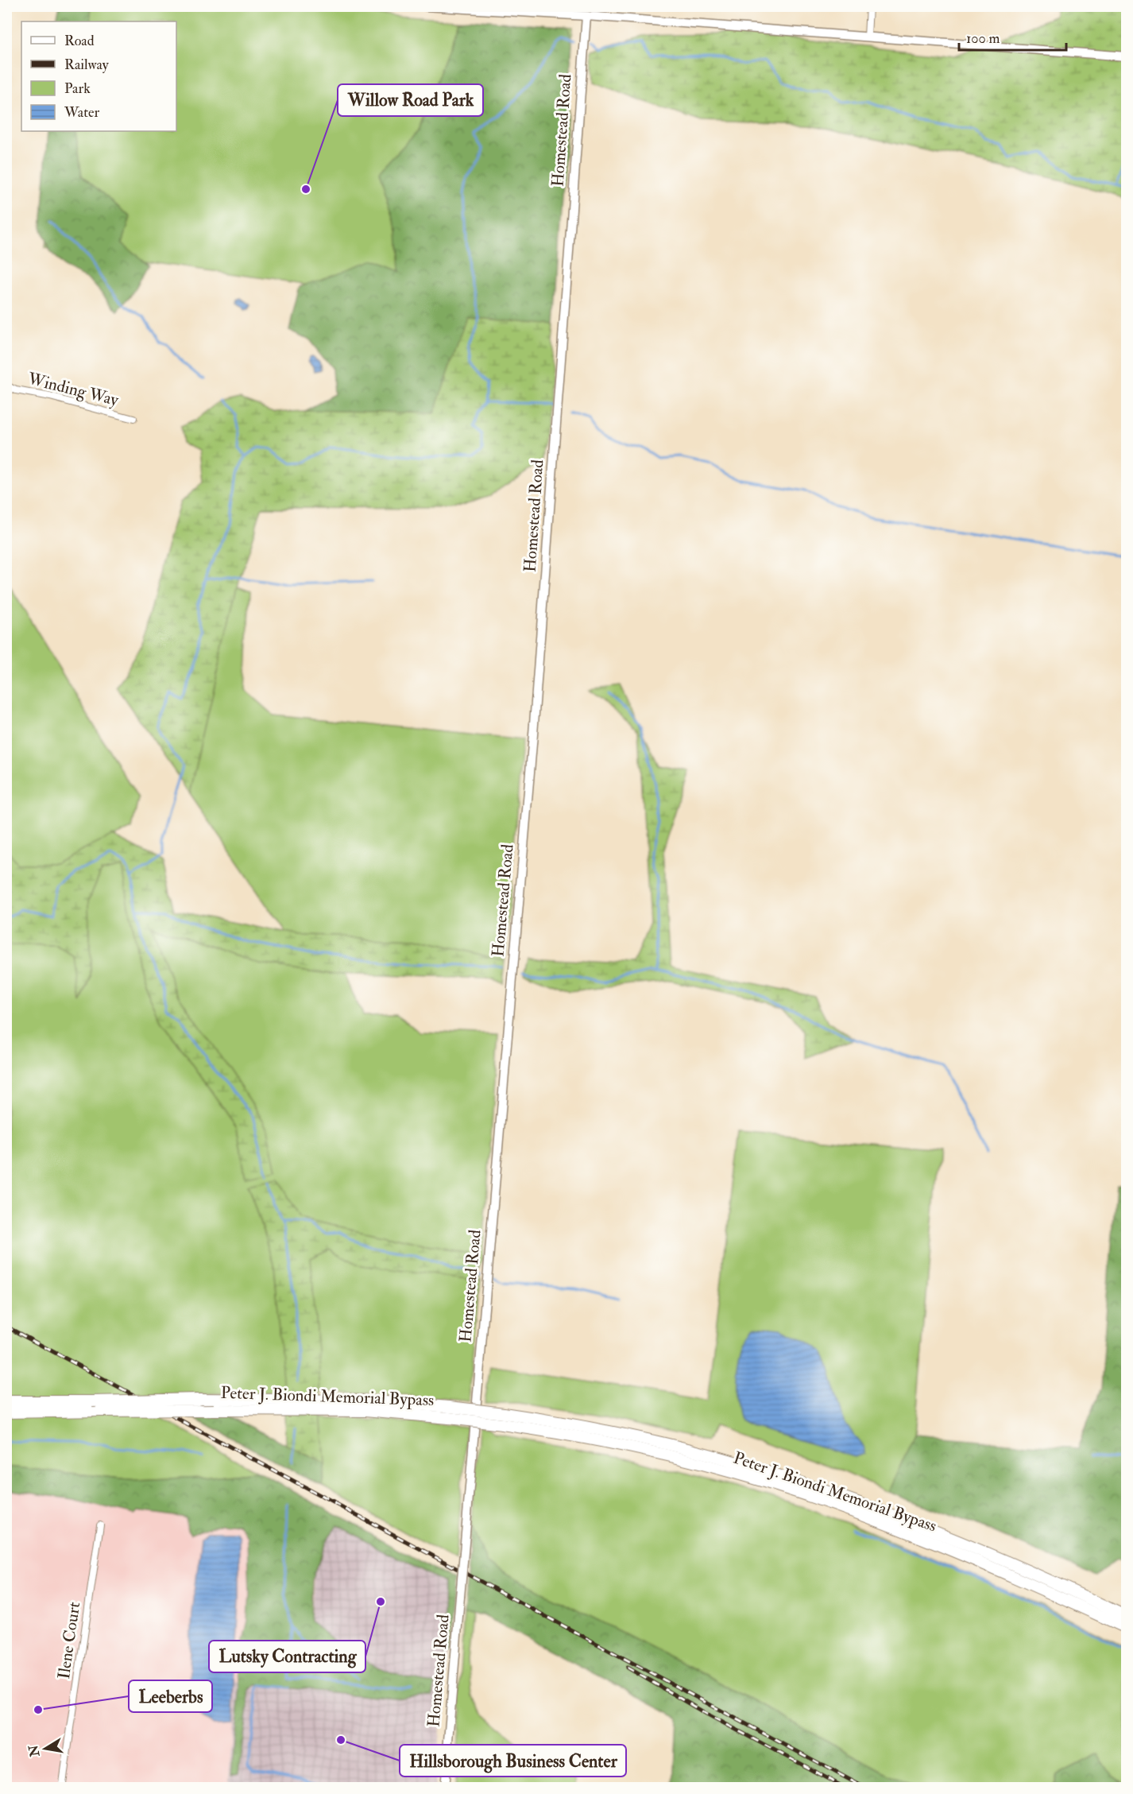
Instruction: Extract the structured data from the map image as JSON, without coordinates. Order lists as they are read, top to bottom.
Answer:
{
  "streets": {
    "highway": ["Peter J. Biondi Memorial Bypass"],
    "street": ["Homestead Road", "Winding Way", "Ilene Court"]
  },
  "places": [
    "Willow Road Park",
    "Lutsky Contracting",
    "Leeberbs",
    "Hillsborough Business Center"
  ],
  "legend": [
    "Road",
    "Railway",
    "Park",
    "Water"
  ],
  "scale_bar": "100 m",
  "north": "left"
}
